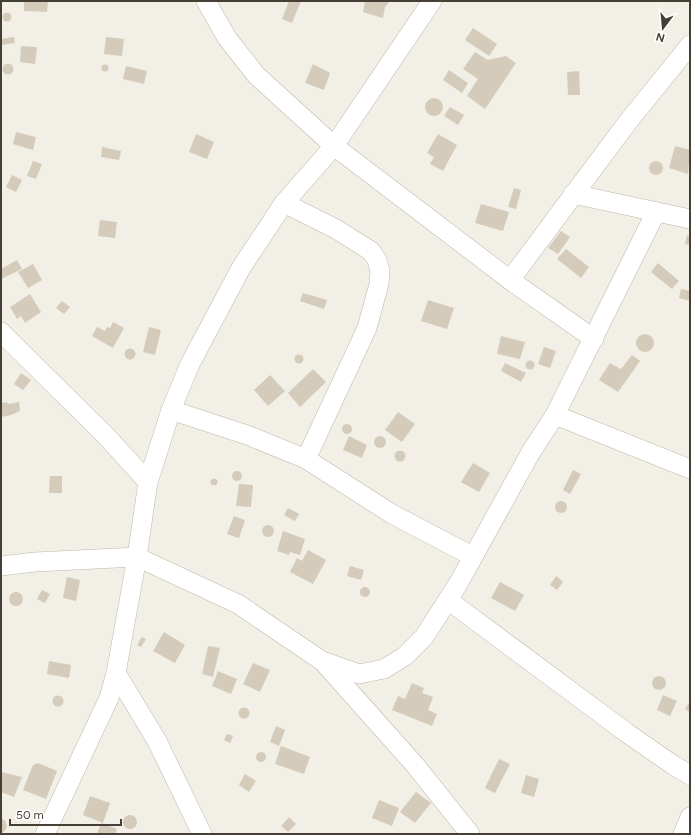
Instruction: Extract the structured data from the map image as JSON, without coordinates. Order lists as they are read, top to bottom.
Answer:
{
  "scale_bar": "50 m",
  "north": "bottom"
}
